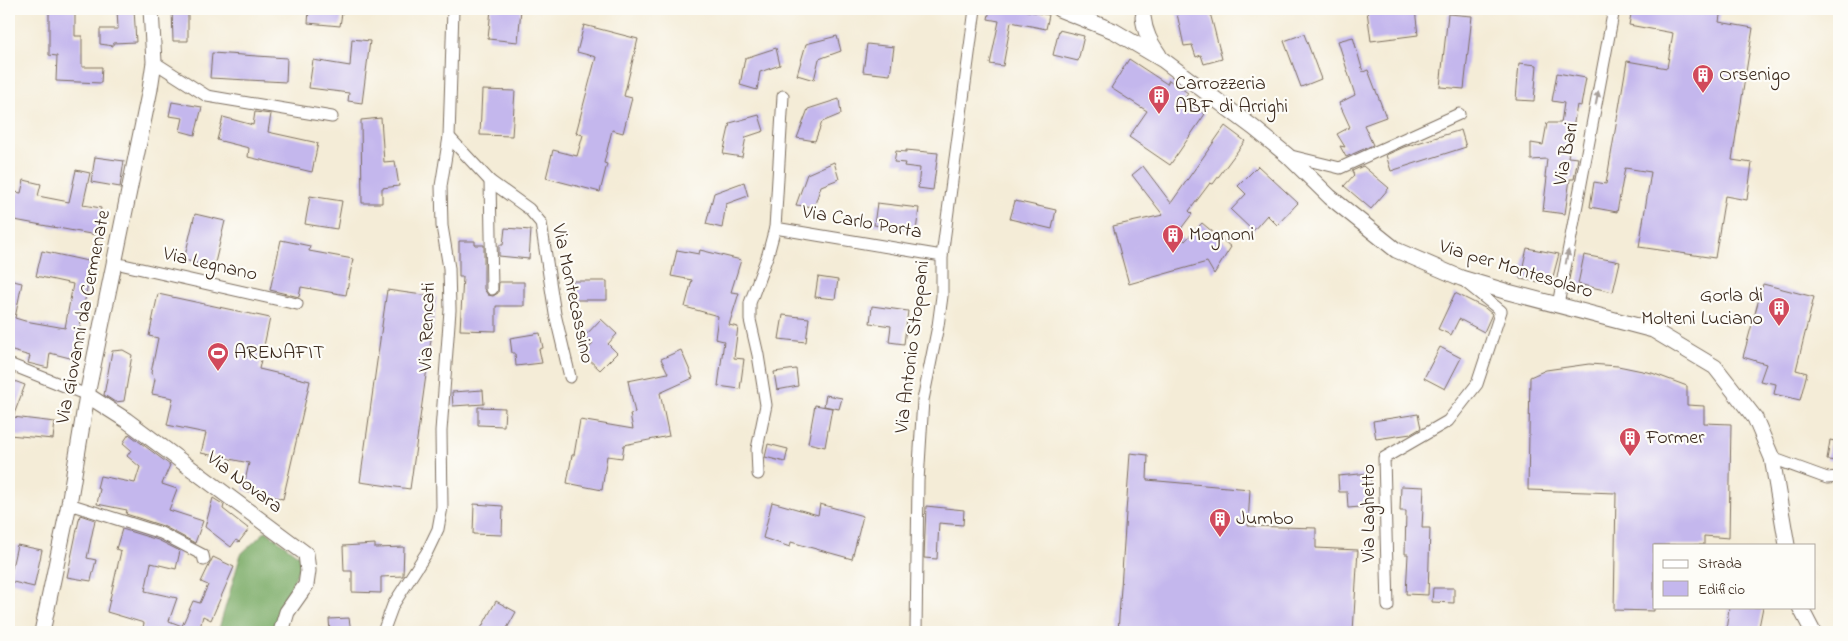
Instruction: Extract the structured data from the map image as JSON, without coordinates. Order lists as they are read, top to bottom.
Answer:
{
  "streets": {
    "main road": ["Via per Montesolaro", "Via Giovanni da Cermenate", "Via Novara"],
    "street": [
      "Via Bari",
      "Via Carlo Porta",
      "Via Legnano",
      "Via Montecassino",
      "Via Rencati",
      "Via Antonio Stoppani",
      "Via Laghetto"
    ]
  },
  "crossings": [
    ["Via Bari", "Via per Montesolaro"],
    ["Via Carlo Porta", "Via Antonio Stoppani"],
    ["Via Legnano", "Via Giovanni da Cermenate"],
    ["Via per Montesolaro", "Via Laghetto"],
    ["Via Montecassino", "Via Rencati"],
    ["Via Giovanni da Cermenate", "Via Novara"]
  ],
  "one_way": ["Via Bari"],
  "places": {
    "building": [
      "Orsenigo",
      "Carrozzeria ABF di Arrighi",
      "Mognoni",
      "Gorla di Molteni Luciano",
      "Former",
      "Jumbo"
    ],
    "sports": ["ARENAFIT"]
  },
  "legend": ["Strada", "Edificio"]
}
